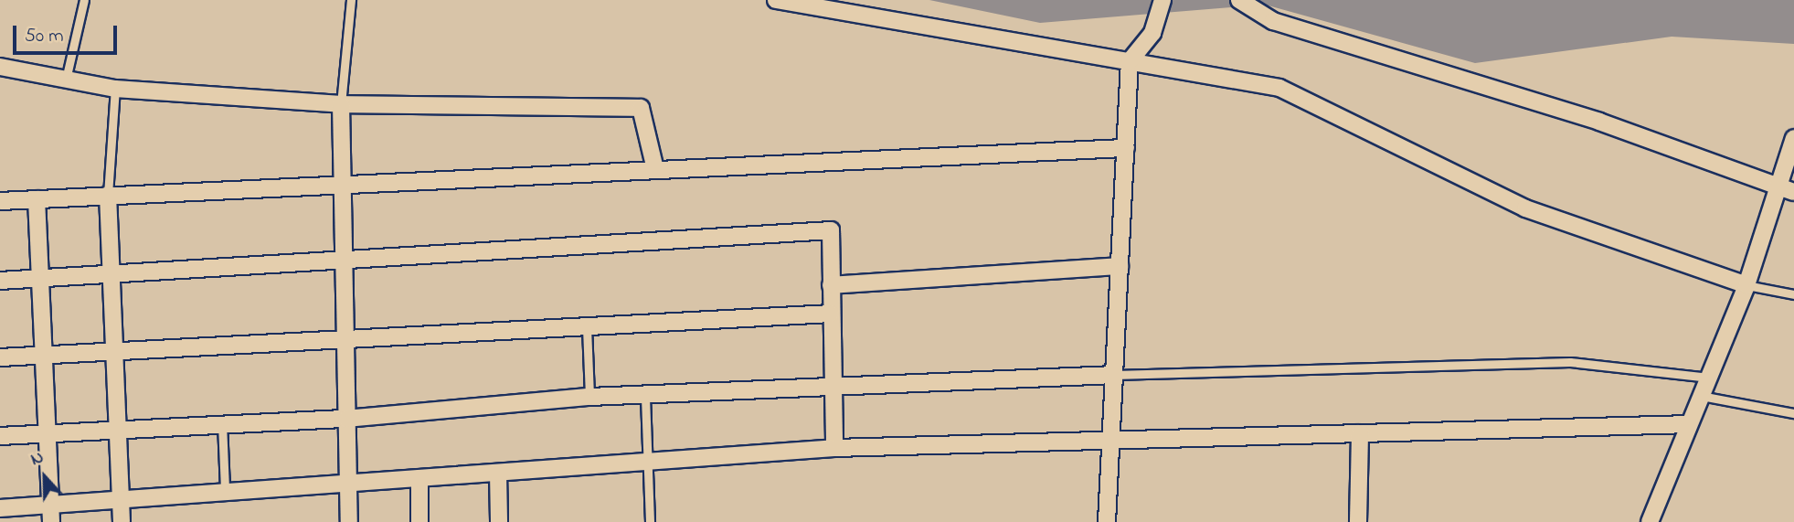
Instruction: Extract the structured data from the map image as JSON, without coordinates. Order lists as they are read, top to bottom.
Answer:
{
  "scale_bar": "50 m",
  "north": "top"
}
